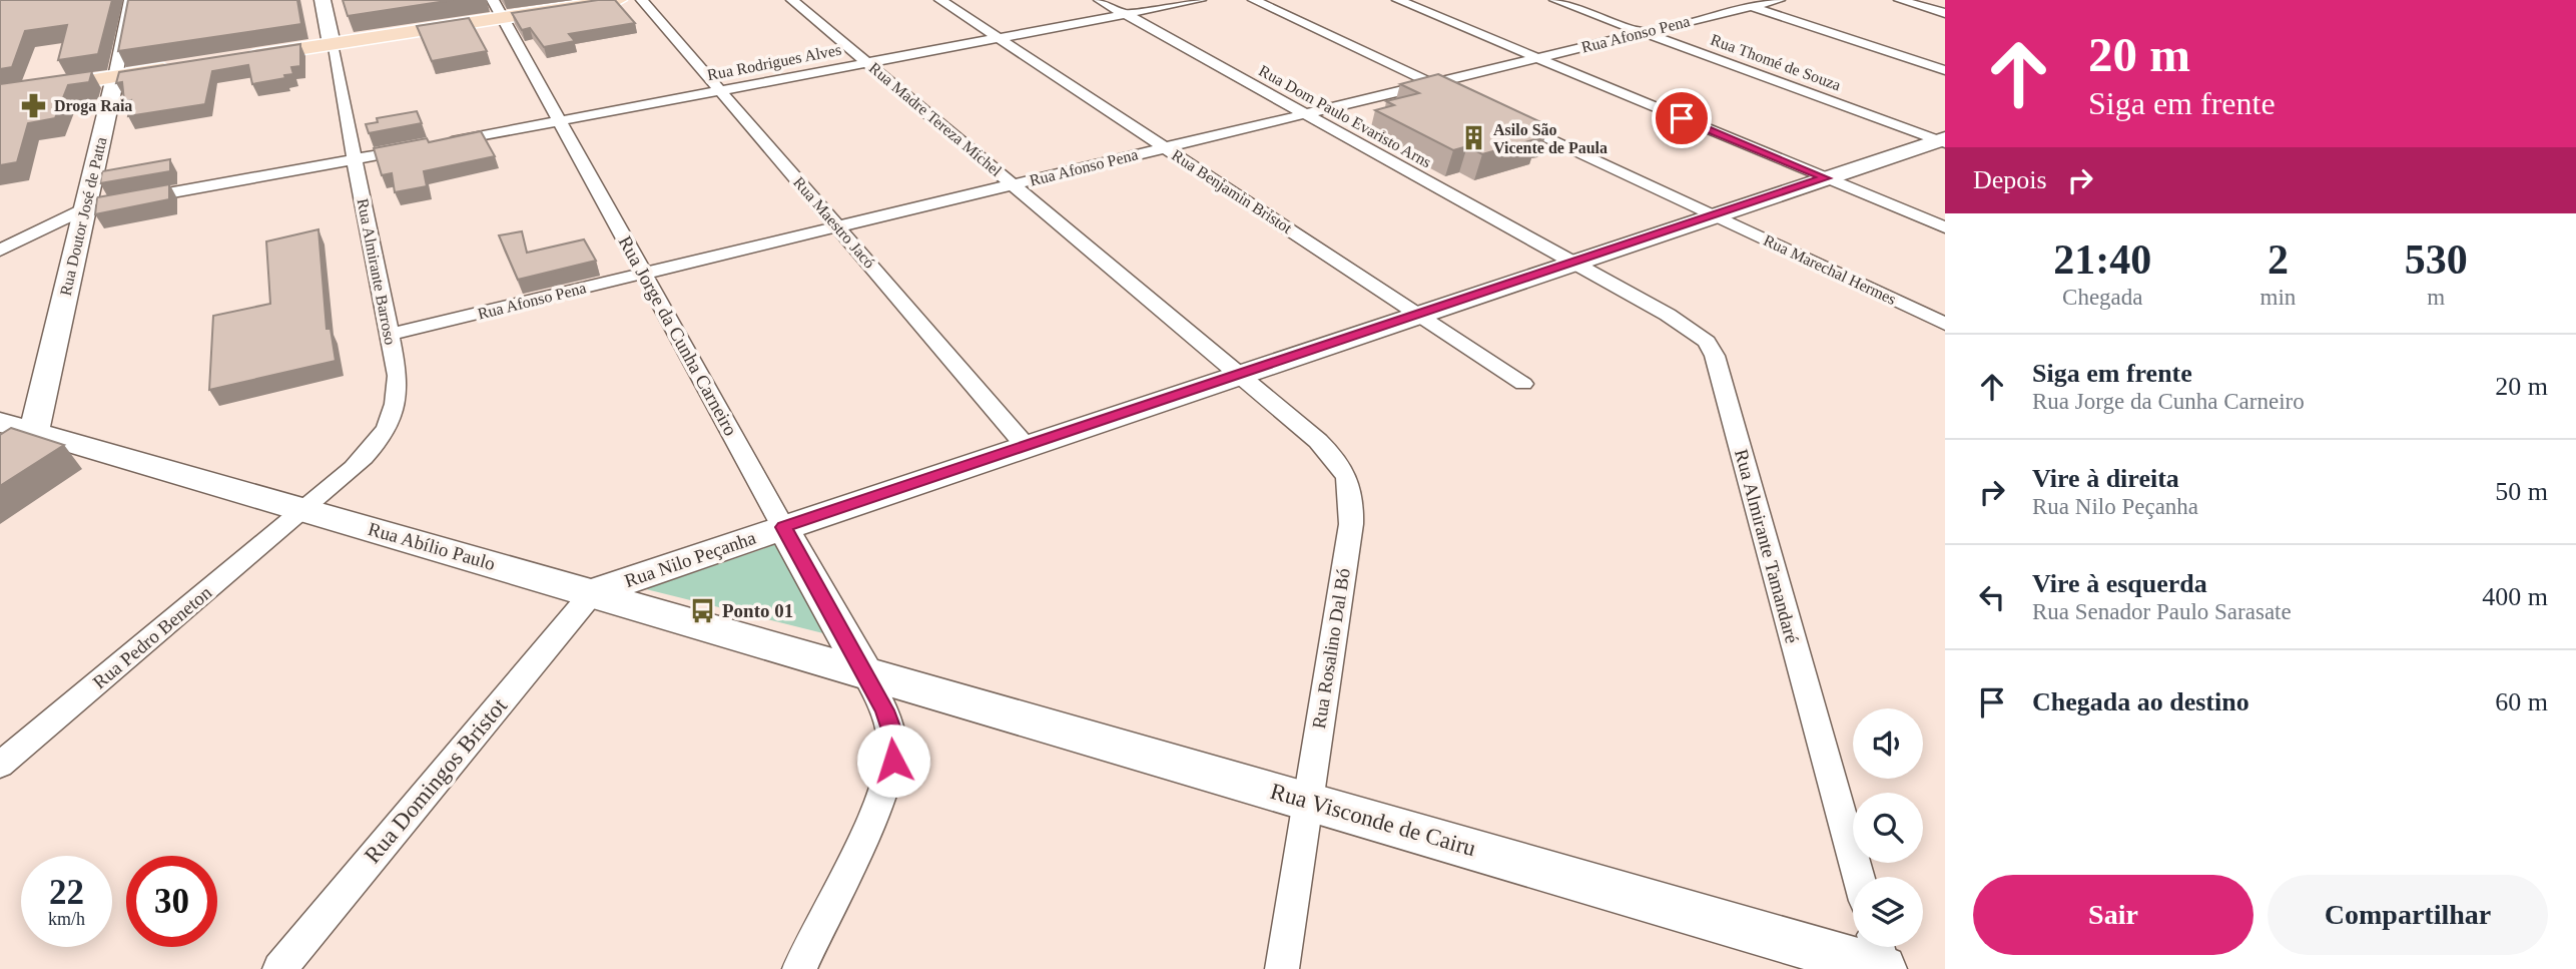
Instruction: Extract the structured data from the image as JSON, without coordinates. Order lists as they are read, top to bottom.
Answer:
{
  "streets": {
    "street": [
      "Rua Afonso Pena",
      "Rua Rodrigues Alves",
      "Rua Thomé de Souza",
      "Rua Dom Paulo Evaristo Arns",
      "Rua Madre Tereza Michel",
      "Rua Benjamin Bristot",
      "Rua Doutor José de Patta",
      "Rua Maestro Jacó",
      "Rua Marechal Hermes",
      "Rua Almirante Barroso",
      "Rua Jorge da Cunha Carneiro",
      "Rua Abílio Paulo",
      "Rua Almirante Tamandaré",
      "Rua Nilo Peçanha",
      "Rua Pedro Beneton",
      "Rua Rosalino Dal Bó",
      "Rua Domingos Bristot",
      "Rua Visconde de Cairu"
    ]
  },
  "crossings": [
    ["Rua Afonso Pena", "Rua Thomé de Souza"],
    ["Rua Afonso Pena", "Rua Dom Paulo Evaristo Arns"],
    ["Rua Afonso Pena", "Rua Madre Tereza Michel"],
    ["Rua Afonso Pena", "Rua Benjamin Bristot"],
    ["Rua Afonso Pena", "Rua Maestro Jacó"],
    ["Rua Afonso Pena", "Rua Almirante Barroso"],
    ["Rua Afonso Pena", "Rua Jorge da Cunha Carneiro"],
    ["Rua Rodrigues Alves", "Rua Dom Paulo Evaristo Arns"],
    ["Rua Rodrigues Alves", "Rua Madre Tereza Michel"],
    ["Rua Rodrigues Alves", "Rua Benjamin Bristot"],
    ["Rua Rodrigues Alves", "Rua Doutor José de Patta"],
    ["Rua Rodrigues Alves", "Rua Maestro Jacó"],
    ["Rua Rodrigues Alves", "Rua Almirante Barroso"],
    ["Rua Rodrigues Alves", "Rua Jorge da Cunha Carneiro"],
    ["Rua Thomé de Souza", "Rua Nilo Peçanha"],
    ["Rua Dom Paulo Evaristo Arns", "Rua Almirante Tamandaré"],
    ["Rua Dom Paulo Evaristo Arns", "Rua Nilo Peçanha"],
    ["Rua Madre Tereza Michel", "Rua Nilo Peçanha"],
    ["Rua Madre Tereza Michel", "Rua Rosalino Dal Bó"],
    ["Rua Benjamin Bristot", "Rua Nilo Peçanha"],
    ["Rua Doutor José de Patta", "Rua Abílio Paulo"],
    ["Rua Maestro Jacó", "Rua Nilo Peçanha"],
    ["Rua Marechal Hermes", "Rua Nilo Peçanha"],
    ["Rua Almirante Barroso", "Rua Abílio Paulo"],
    ["Rua Almirante Barroso", "Rua Pedro Beneton"],
    ["Rua Jorge da Cunha Carneiro", "Rua Abílio Paulo"],
    ["Rua Jorge da Cunha Carneiro", "Rua Nilo Peçanha"],
    ["Rua Jorge da Cunha Carneiro", "Rua Visconde de Cairu"],
    ["Rua Abílio Paulo", "Rua Nilo Peçanha"],
    ["Rua Abílio Paulo", "Rua Pedro Beneton"],
    ["Rua Abílio Paulo", "Rua Domingos Bristot"],
    ["Rua Abílio Paulo", "Rua Visconde de Cairu"],
    ["Rua Almirante Tamandaré", "Rua Nilo Peçanha"],
    ["Rua Nilo Peçanha", "Rua Rosalino Dal Bó"],
    ["Rua Nilo Peçanha", "Rua Domingos Bristot"],
    ["Rua Rosalino Dal Bó", "Rua Visconde de Cairu"]
  ],
  "places": {
    "pharmacy": ["Droga Raia"],
    "building": ["Asilo São Vicente de Paula"],
    "bus stop": ["Ponto 01"]
  },
  "page": {
    "turn": ["20 m", "Siga em frente"],
    "then": "Depois",
    "eta": [
      "21:40",
      "Chegada",
      "2",
      "min",
      "530",
      "m"
    ],
    "list": [
      {
        "name": "Siga em frente",
        "note": "Rua Jorge da Cunha Carneiro",
        "value": "20 m"
      },
      {
        "name": "Vire à direita",
        "note": "Rua Nilo Peçanha",
        "value": "50 m"
      },
      {
        "name": "Vire à esquerda",
        "note": "Rua Senador Paulo Sarasate",
        "value": "400 m"
      },
      {
        "name": "Chegada ao destino",
        "value": "60 m"
      }
    ],
    "speed": "22 km/h",
    "limit": "30",
    "buttons": ["Sair", "Compartilhar"]
  }
}
